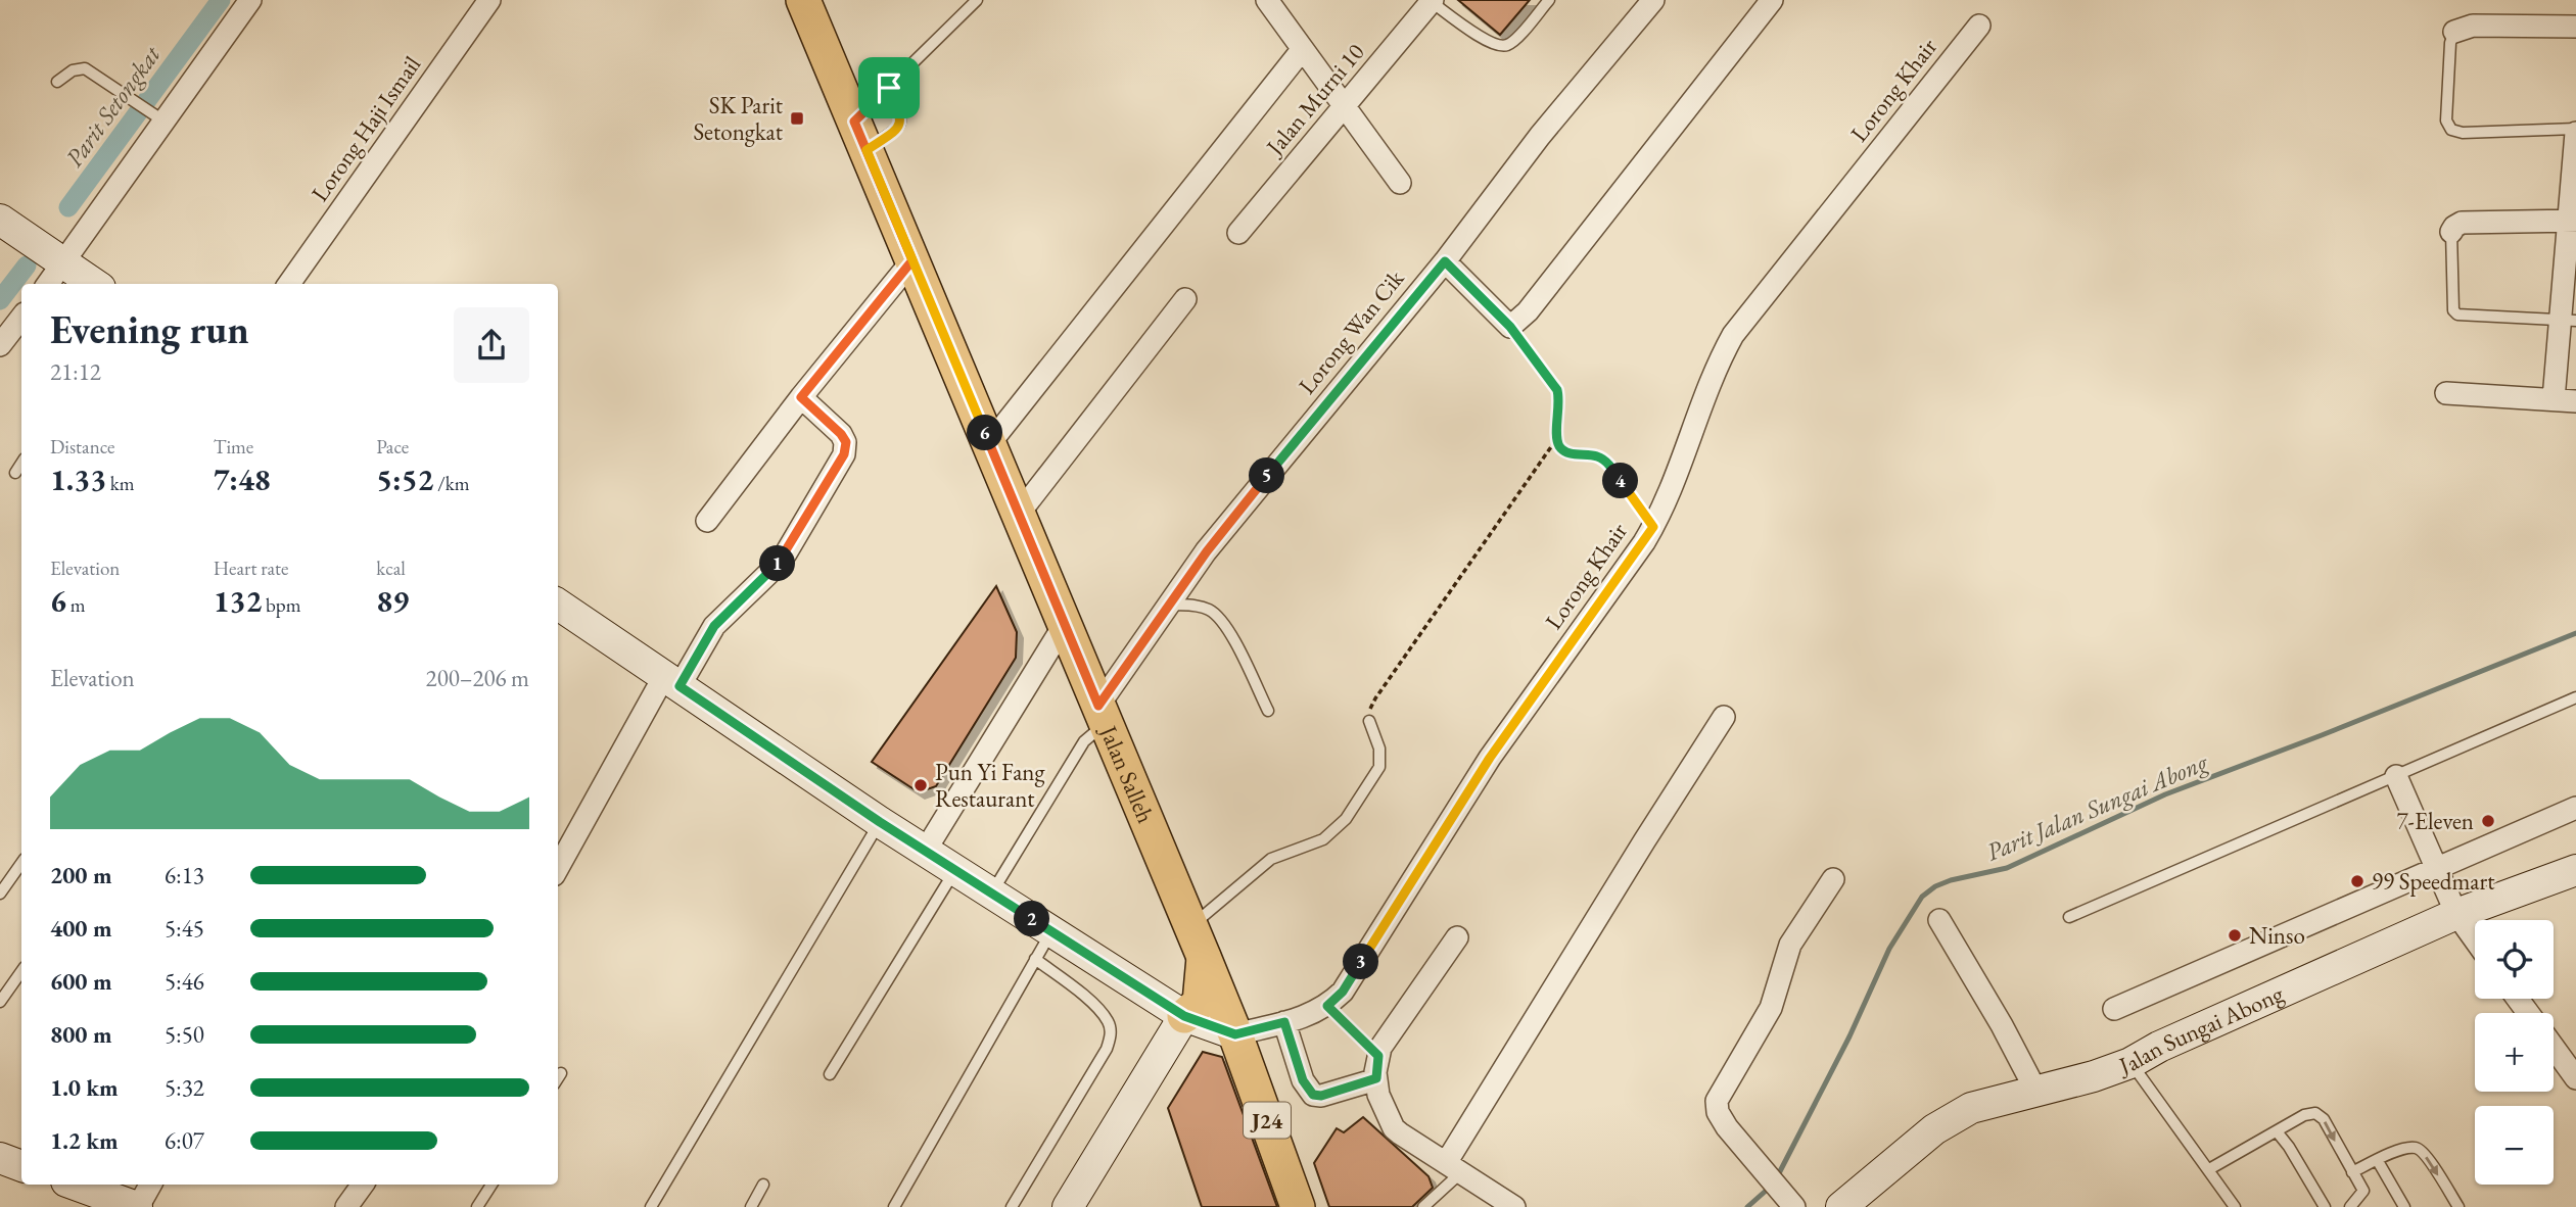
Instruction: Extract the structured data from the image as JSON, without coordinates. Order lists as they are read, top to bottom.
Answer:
{
  "streets": {
    "main road": ["Jalan Salleh", "J24"],
    "street": [
      "Lorong Khair",
      "Jalan Murni 10",
      "Lorong Haji Ismail",
      "Lorong Wan Cik",
      "Jalan Sungai Abong"
    ]
  },
  "crossings": [
    ["Lorong Khair", "J24"],
    ["Lorong Wan Cik", "Jalan Salleh"],
    ["Jalan Salleh", "J24"]
  ],
  "water": ["Parit Setongkat", "Parit Jalan Sungai Abong"],
  "places": {
    "transit": ["SK Parit Setongkat"],
    "other": [
      "Pun Yi Fang Restaurant",
      "7-Eleven",
      "99 Speedmart",
      "Ninso"
    ]
  },
  "page": {
    "heading": ["Evening run", "21:12"],
    "stats": [
      ["Distance", "1.33 km"],
      ["Time", "7:48"],
      ["Pace", "5:52 /km"],
      ["Elevation", "6 m"],
      ["Heart rate", "132 bpm"],
      ["kcal", "89"]
    ],
    "pins": [
      "6",
      "5",
      "4",
      "1",
      "2",
      "3"
    ],
    "chart": ["Elevation", "200–206 m"],
    "list": [
      {
        "name": "200 m",
        "note": "6:13"
      },
      {
        "name": "400 m",
        "note": "5:45"
      },
      {
        "name": "600 m",
        "note": "5:46"
      },
      {
        "name": "800 m",
        "note": "5:50"
      },
      {
        "name": "1.0 km",
        "note": "5:32"
      },
      {
        "name": "1.2 km",
        "note": "6:07"
      }
    ],
    "map_buttons": ["+", "−"]
  }
}
